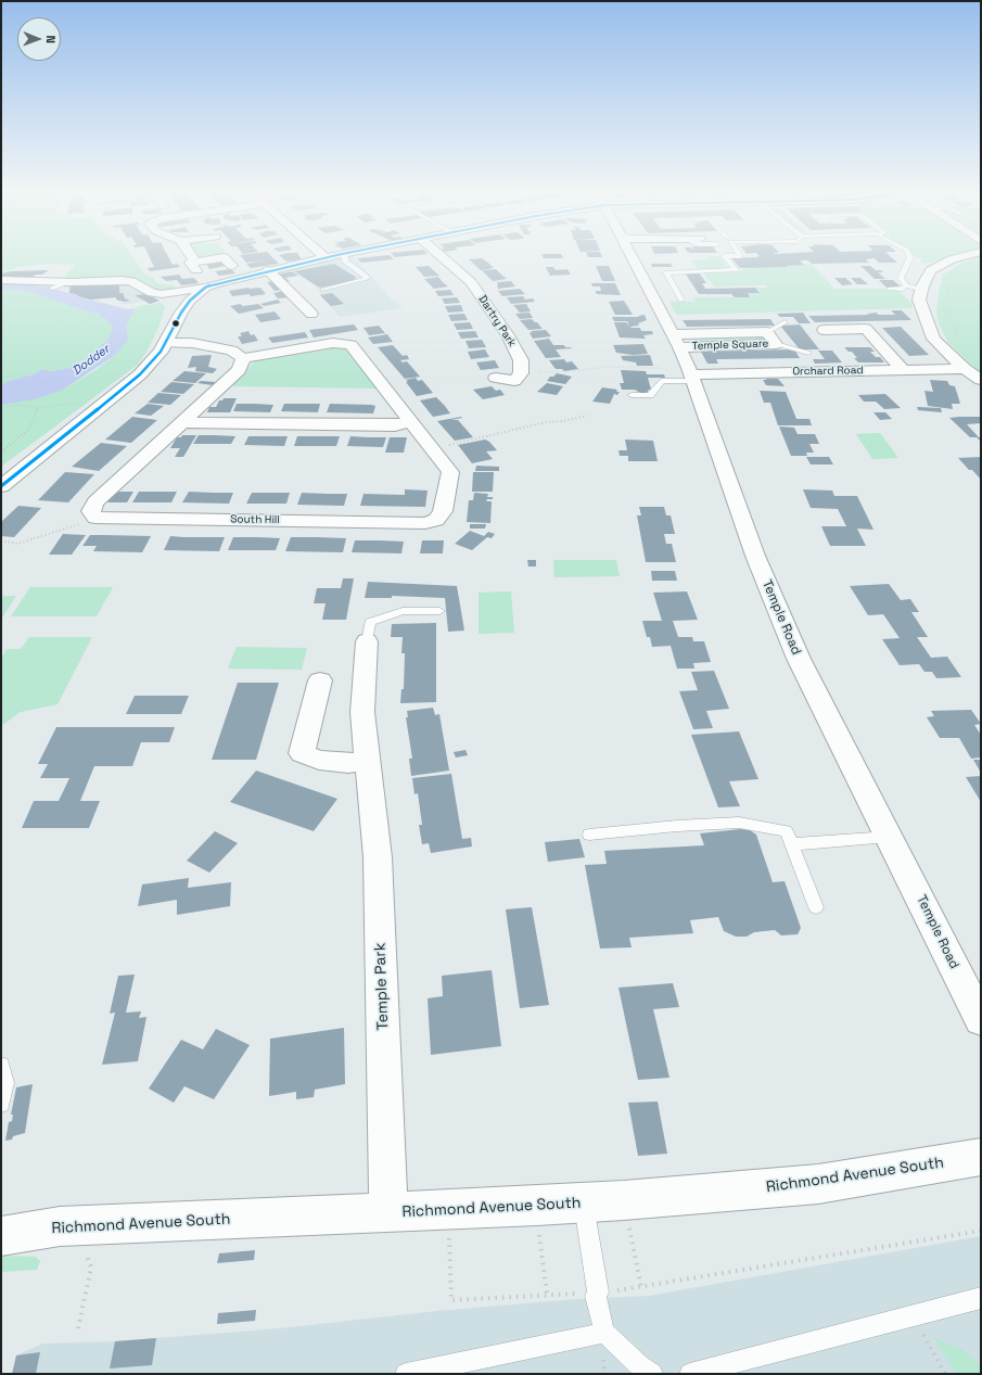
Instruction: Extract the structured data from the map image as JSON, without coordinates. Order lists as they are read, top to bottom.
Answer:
{
  "streets": {
    "street": [
      "Dartry Park",
      "Temple Square",
      "Orchard Road",
      "South Hill",
      "Temple Road",
      "Temple Park",
      "Richmond Avenue South"
    ]
  },
  "crossings": [
    ["Temple Square", "Temple Road"],
    ["Orchard Road", "Temple Road"],
    ["Temple Park", "Richmond Avenue South"]
  ],
  "water": ["Dodder"],
  "north": "right"
}
